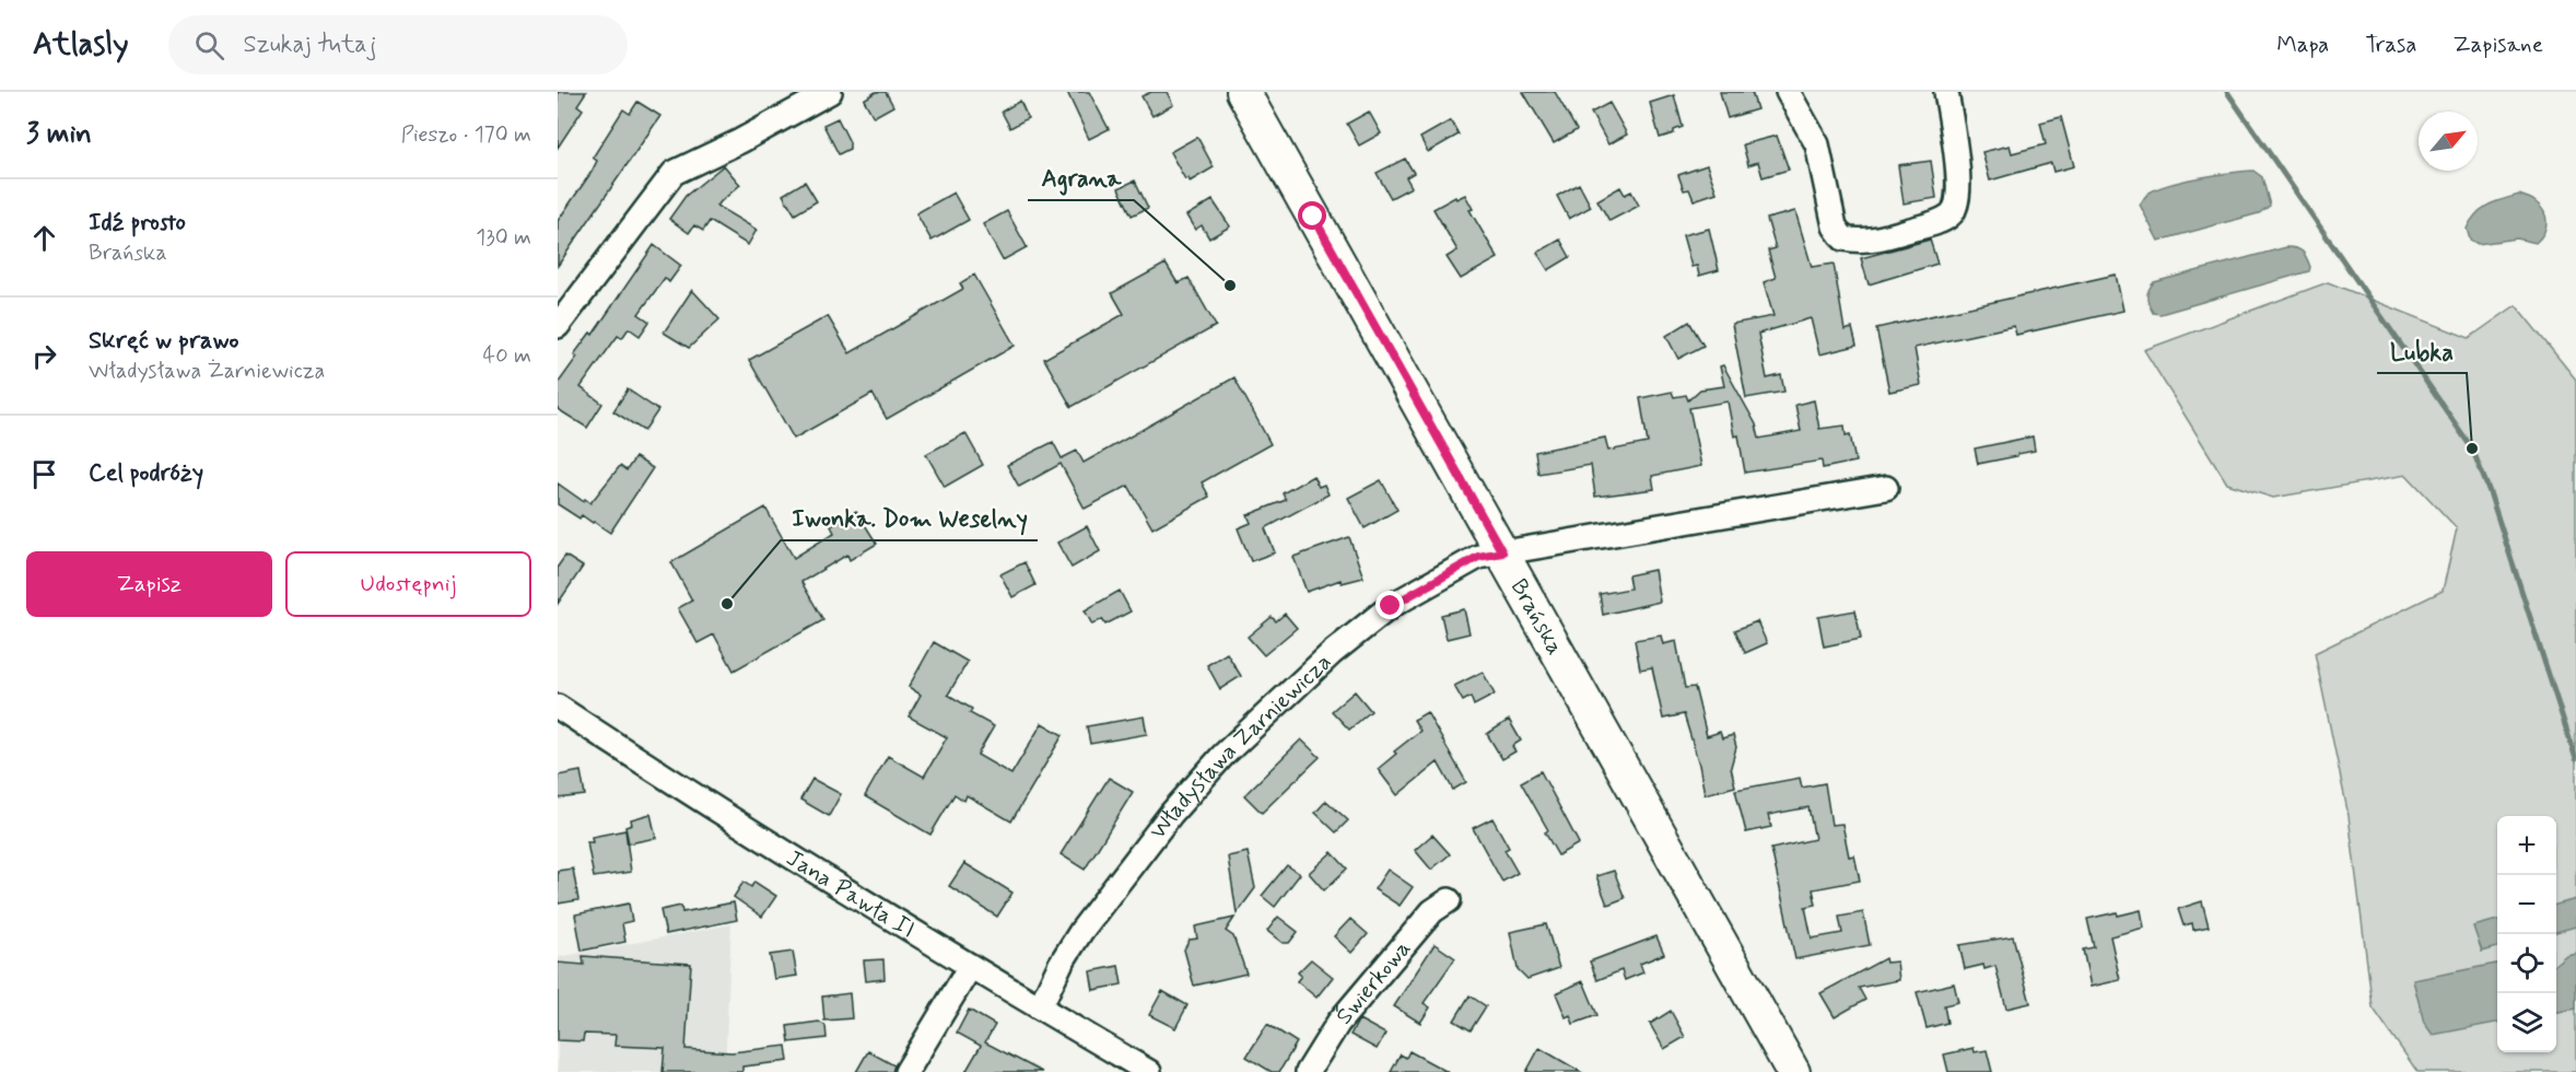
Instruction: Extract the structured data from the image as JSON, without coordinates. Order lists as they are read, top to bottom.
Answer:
{
  "streets": {
    "street": [
      "Brańska",
      "Władysława Żarniewicza",
      "Jana Pawła II",
      "Świerkowa"
    ]
  },
  "crossings": [
    ["Brańska", "Władysława Żarniewicza"],
    ["Władysława Żarniewicza", "Jana Pawła II"]
  ],
  "places": ["Agrana", "Lubka", "Iwonka. Dom Weselny"],
  "north": "top right",
  "page": {
    "header": "Atlasly",
    "search": "Szukaj tutaj",
    "nav": ["Mapa", "Trasa", "Zapisane"],
    "heading": ["3 min", "Pieszo · 170 m"],
    "list": [
      ["Idź prosto", "Brańska", "130 m"],
      ["Skręć w prawo", "Władysława Żarniewicza", "40 m"],
      "Cel podróży"
    ],
    "buttons": ["Zapisz", "Udostępnij"],
    "map_buttons": ["+", "−"]
  }
}
